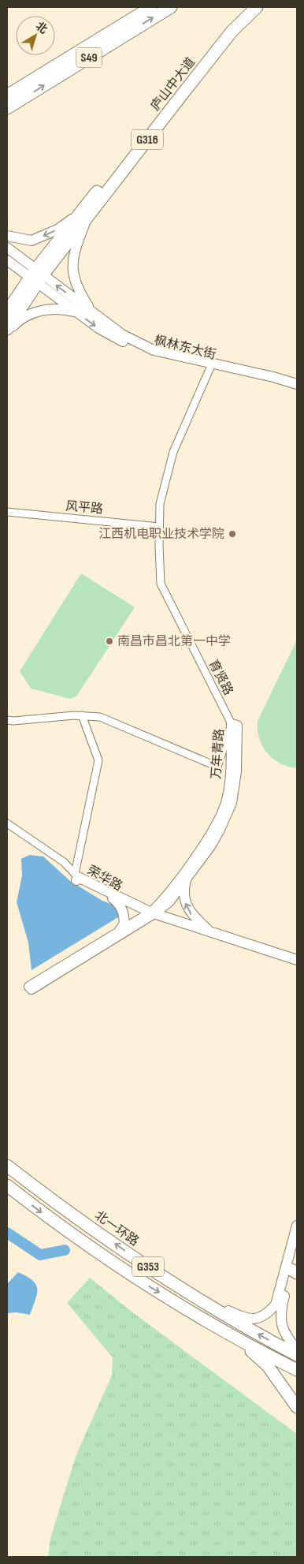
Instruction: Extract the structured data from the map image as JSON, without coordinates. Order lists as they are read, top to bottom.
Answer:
{
  "streets": {
    "highway": [
      "S49",
      "庐山中大道",
      "G316",
      "北一环路",
      "G353"
    ],
    "street": [
      "枫林东大街",
      "风平路",
      "育贤路",
      "万年青路",
      "荣华路"
    ]
  },
  "crossings": [
    ["庐山中大道", "G316"],
    ["庐山中大道", "枫林东大街"],
    ["G316", "枫林东大街"],
    ["枫林东大街", "育贤路"],
    ["风平路", "育贤路"],
    ["育贤路", "万年青路"],
    ["万年青路", "荣华路"]
  ],
  "places": ["江西机电职业技术学院", "南昌市昌北第一中学"],
  "north": "top right"
}
